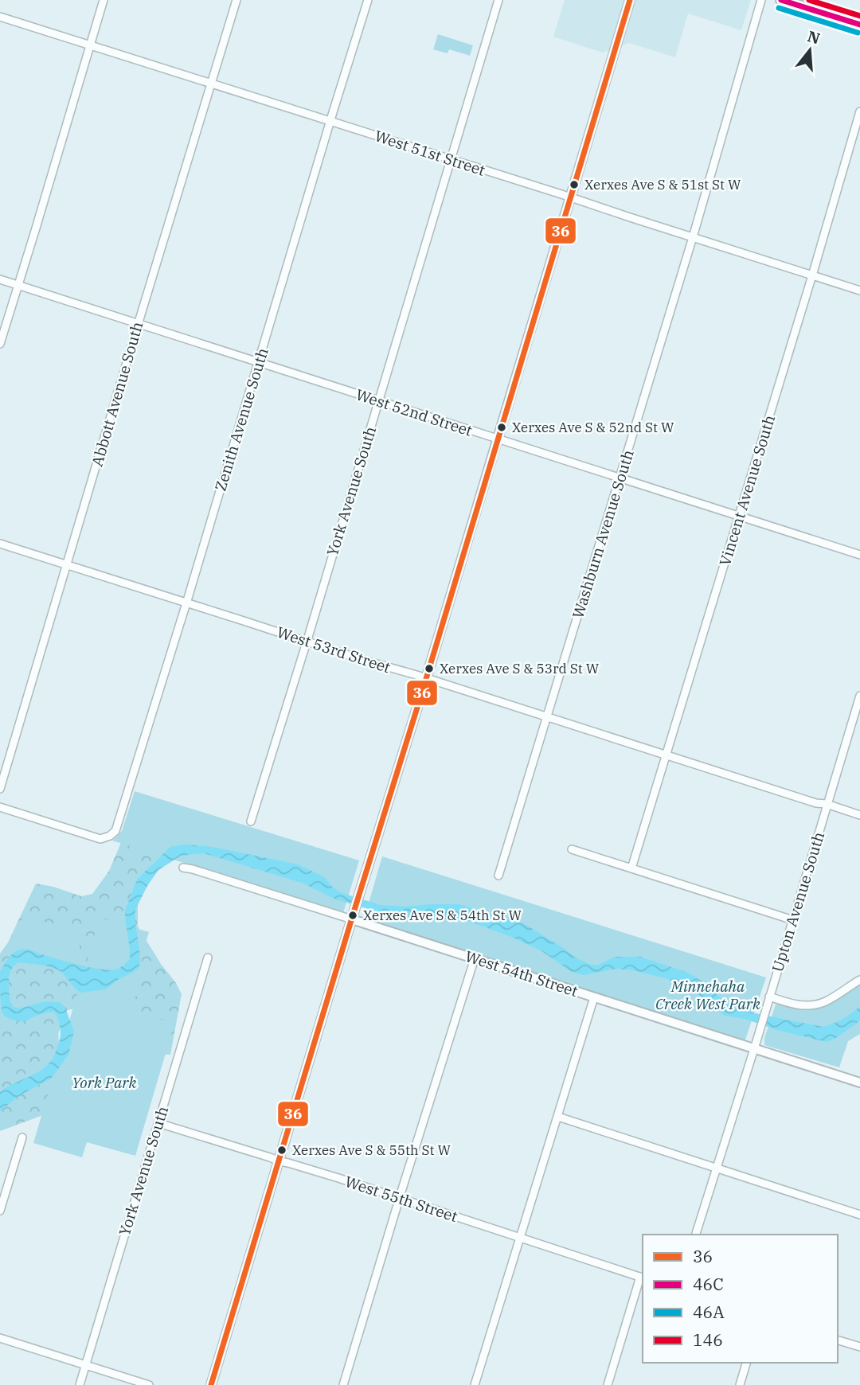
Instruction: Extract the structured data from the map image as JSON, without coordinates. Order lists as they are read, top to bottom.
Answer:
{
  "streets": {
    "street": [
      "West 51st Street",
      "Abbott Avenue South",
      "West 52nd Street",
      "Zenith Avenue South",
      "Vincent Avenue South",
      "York Avenue South",
      "Washburn Avenue South",
      "West 53rd Street",
      "Upton Avenue South",
      "West 54th Street",
      "West 55th Street"
    ]
  },
  "crossings": [
    ["West 51st Street", "Abbott Avenue South"],
    ["West 51st Street", "Zenith Avenue South"],
    ["West 51st Street", "Vincent Avenue South"],
    ["West 51st Street", "York Avenue South"],
    ["West 51st Street", "Washburn Avenue South"],
    ["Abbott Avenue South", "West 52nd Street"],
    ["Abbott Avenue South", "West 53rd Street"],
    ["West 52nd Street", "Zenith Avenue South"],
    ["West 52nd Street", "Vincent Avenue South"],
    ["West 52nd Street", "York Avenue South"],
    ["West 52nd Street", "Washburn Avenue South"],
    ["Zenith Avenue South", "West 53rd Street"],
    ["Vincent Avenue South", "West 53rd Street"],
    ["York Avenue South", "West 53rd Street"],
    ["York Avenue South", "West 55th Street"],
    ["Washburn Avenue South", "West 53rd Street"],
    ["West 53rd Street", "Upton Avenue South"],
    ["Upton Avenue South", "West 54th Street"]
  ],
  "parks": ["Minnehaha Creek West Park", "York Park"],
  "places": [
    "Xerxes Ave S & 51st St W",
    "Xerxes Ave S & 52nd St W",
    "Xerxes Ave S & 53rd St W",
    "Xerxes Ave S & 54th St W",
    "Xerxes Ave S & 55th St W"
  ],
  "lines": [
    "transit line 36",
    "transit line 46C",
    "transit line 146",
    "transit line 46A"
  ],
  "legend": [
    "36",
    "46C",
    "46A",
    "146"
  ],
  "north": "top"
}
